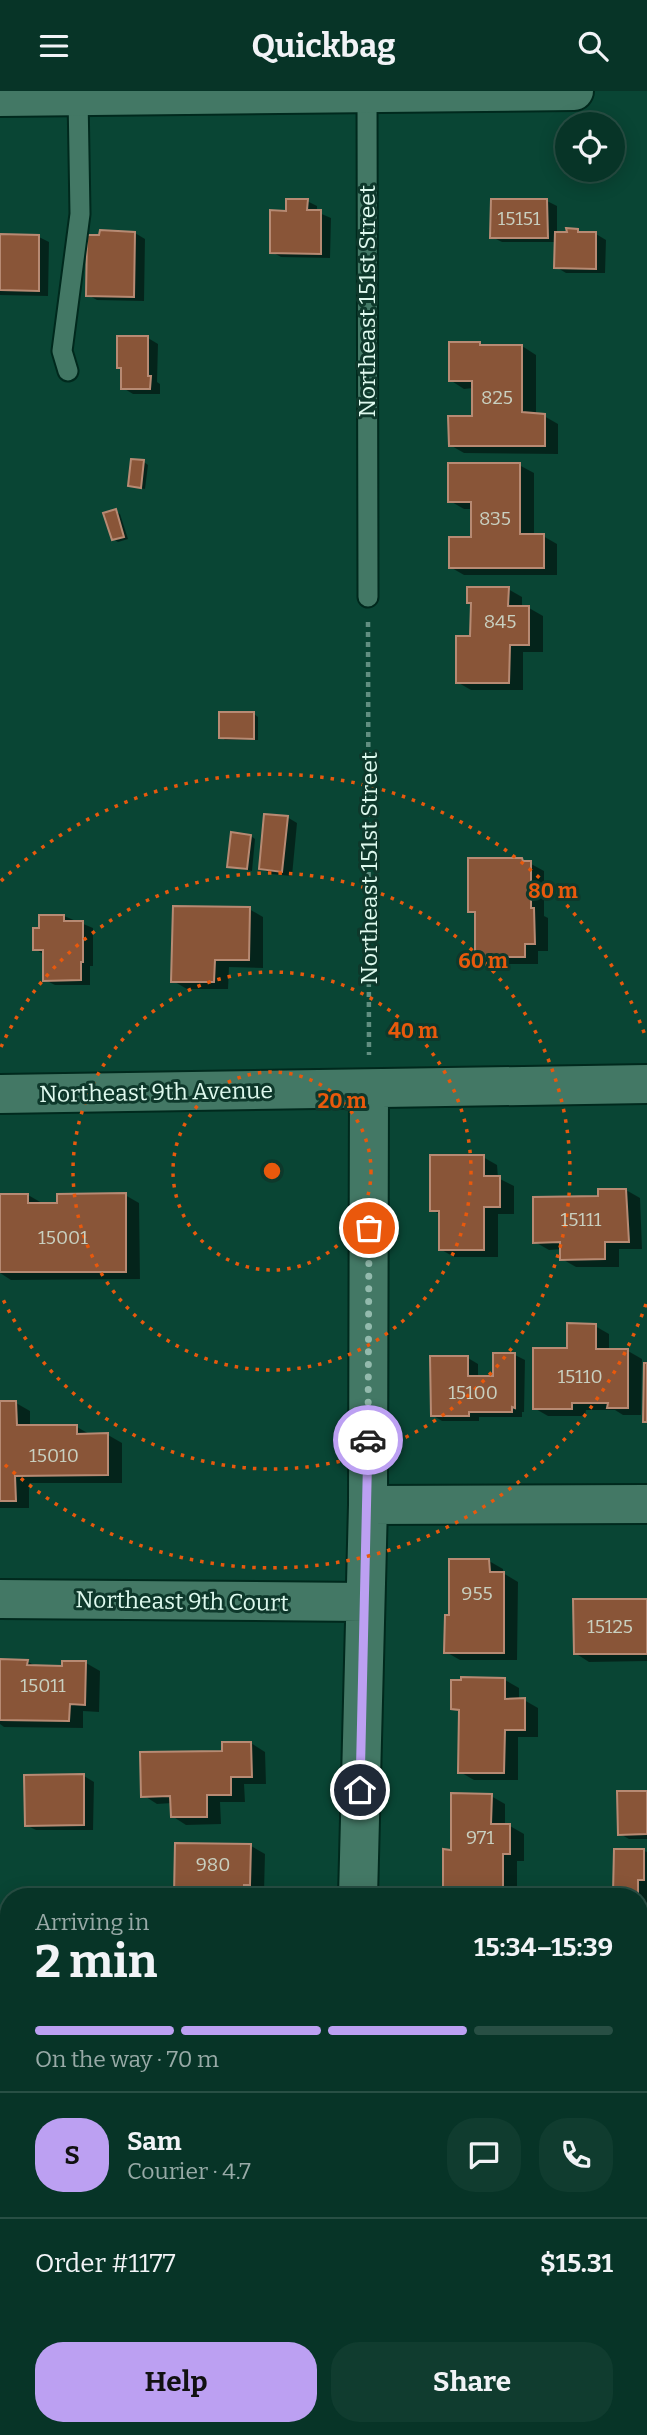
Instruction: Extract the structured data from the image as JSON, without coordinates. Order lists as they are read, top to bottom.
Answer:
{
  "streets": {
    "street": ["Northeast 9th Avenue", "Northeast 9th Court"],
    "lane": ["Northeast 151st Street"]
  },
  "crossings": [
    ["Northeast 151st Street", "Northeast 9th Avenue"]
  ],
  "house_numbers": [
    "15151",
    "825",
    "835",
    "845",
    "15111",
    "15001",
    "15110",
    "15100",
    "15010",
    "955",
    "15125",
    "15011",
    "971",
    "980"
  ],
  "page": {
    "header": "Quickbag",
    "heading": ["2 min", "Arriving in", "15:34–15:39"],
    "panel": [
      "Sam",
      "Courier · 4.7",
      "Order #1177",
      "$15.31"
    ],
    "bar": "On the way · 70 m",
    "round": "S",
    "buttons": ["Help", "Share"]
  },
  "rings": [
    "80 m",
    "60 m",
    "40 m",
    "20 m"
  ]
}
